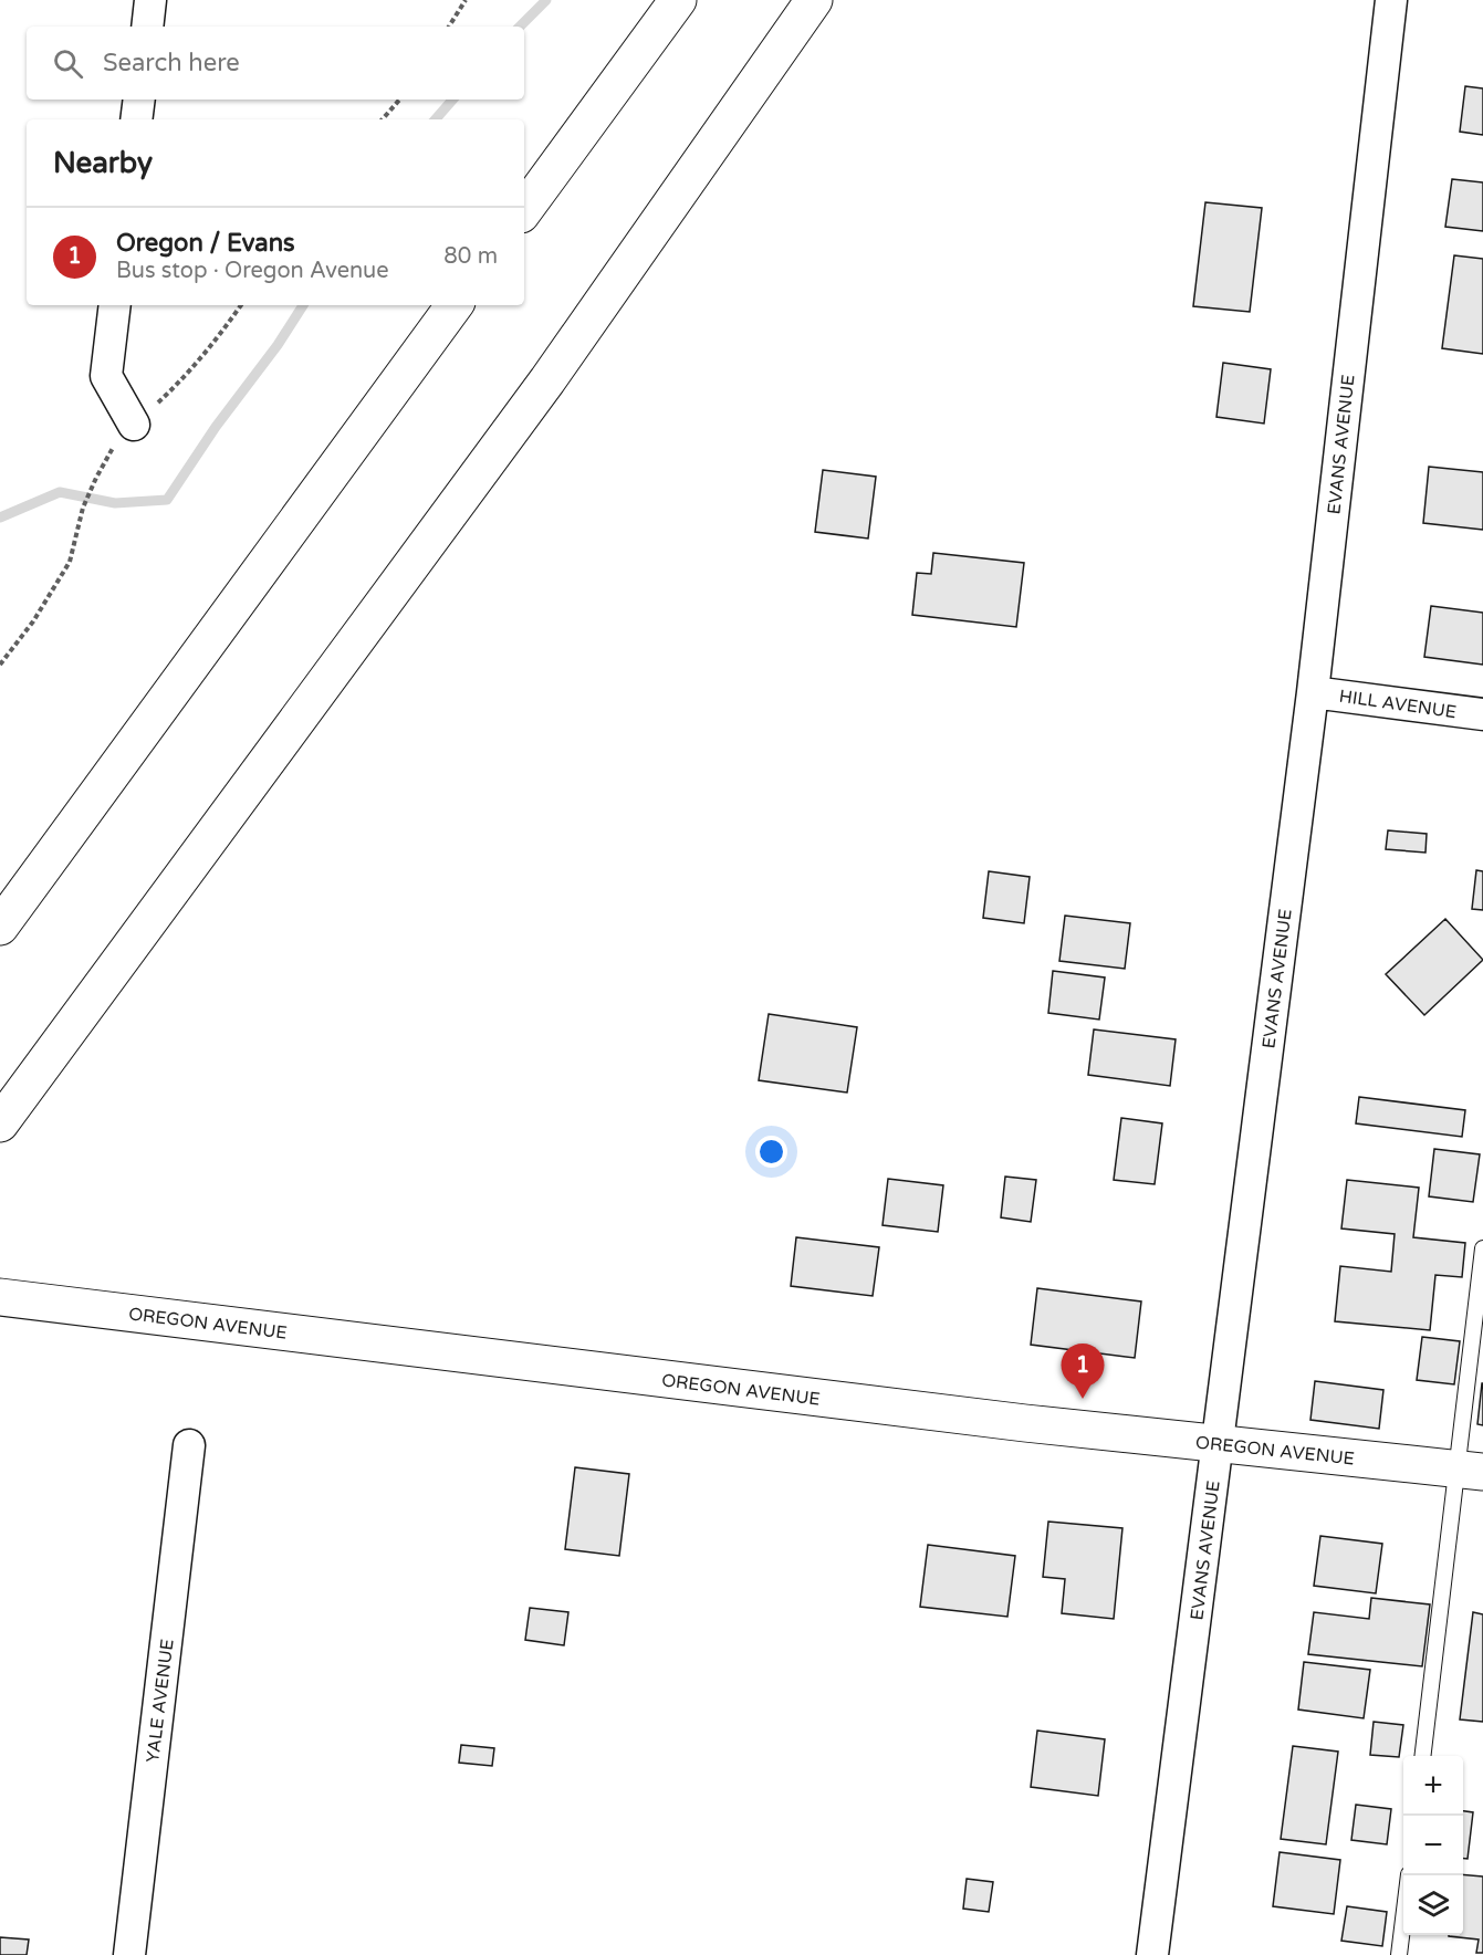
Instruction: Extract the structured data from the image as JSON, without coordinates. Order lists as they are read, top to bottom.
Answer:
{
  "streets": {
    "main road": ["OREGON AVENUE"],
    "street": ["EVANS AVENUE", "HILL AVENUE", "YALE AVENUE"]
  },
  "crossings": [
    ["EVANS AVENUE", "HILL AVENUE"],
    ["EVANS AVENUE", "OREGON AVENUE"]
  ],
  "page": {
    "search": "Search here",
    "heading": "Nearby",
    "list": [
      {
        "mark": "1",
        "name": "Oregon / Evans",
        "note": "Bus stop · Oregon Avenue",
        "value": "80 m"
      }
    ],
    "pins": "1",
    "map_buttons": ["+", "−"]
  }
}
